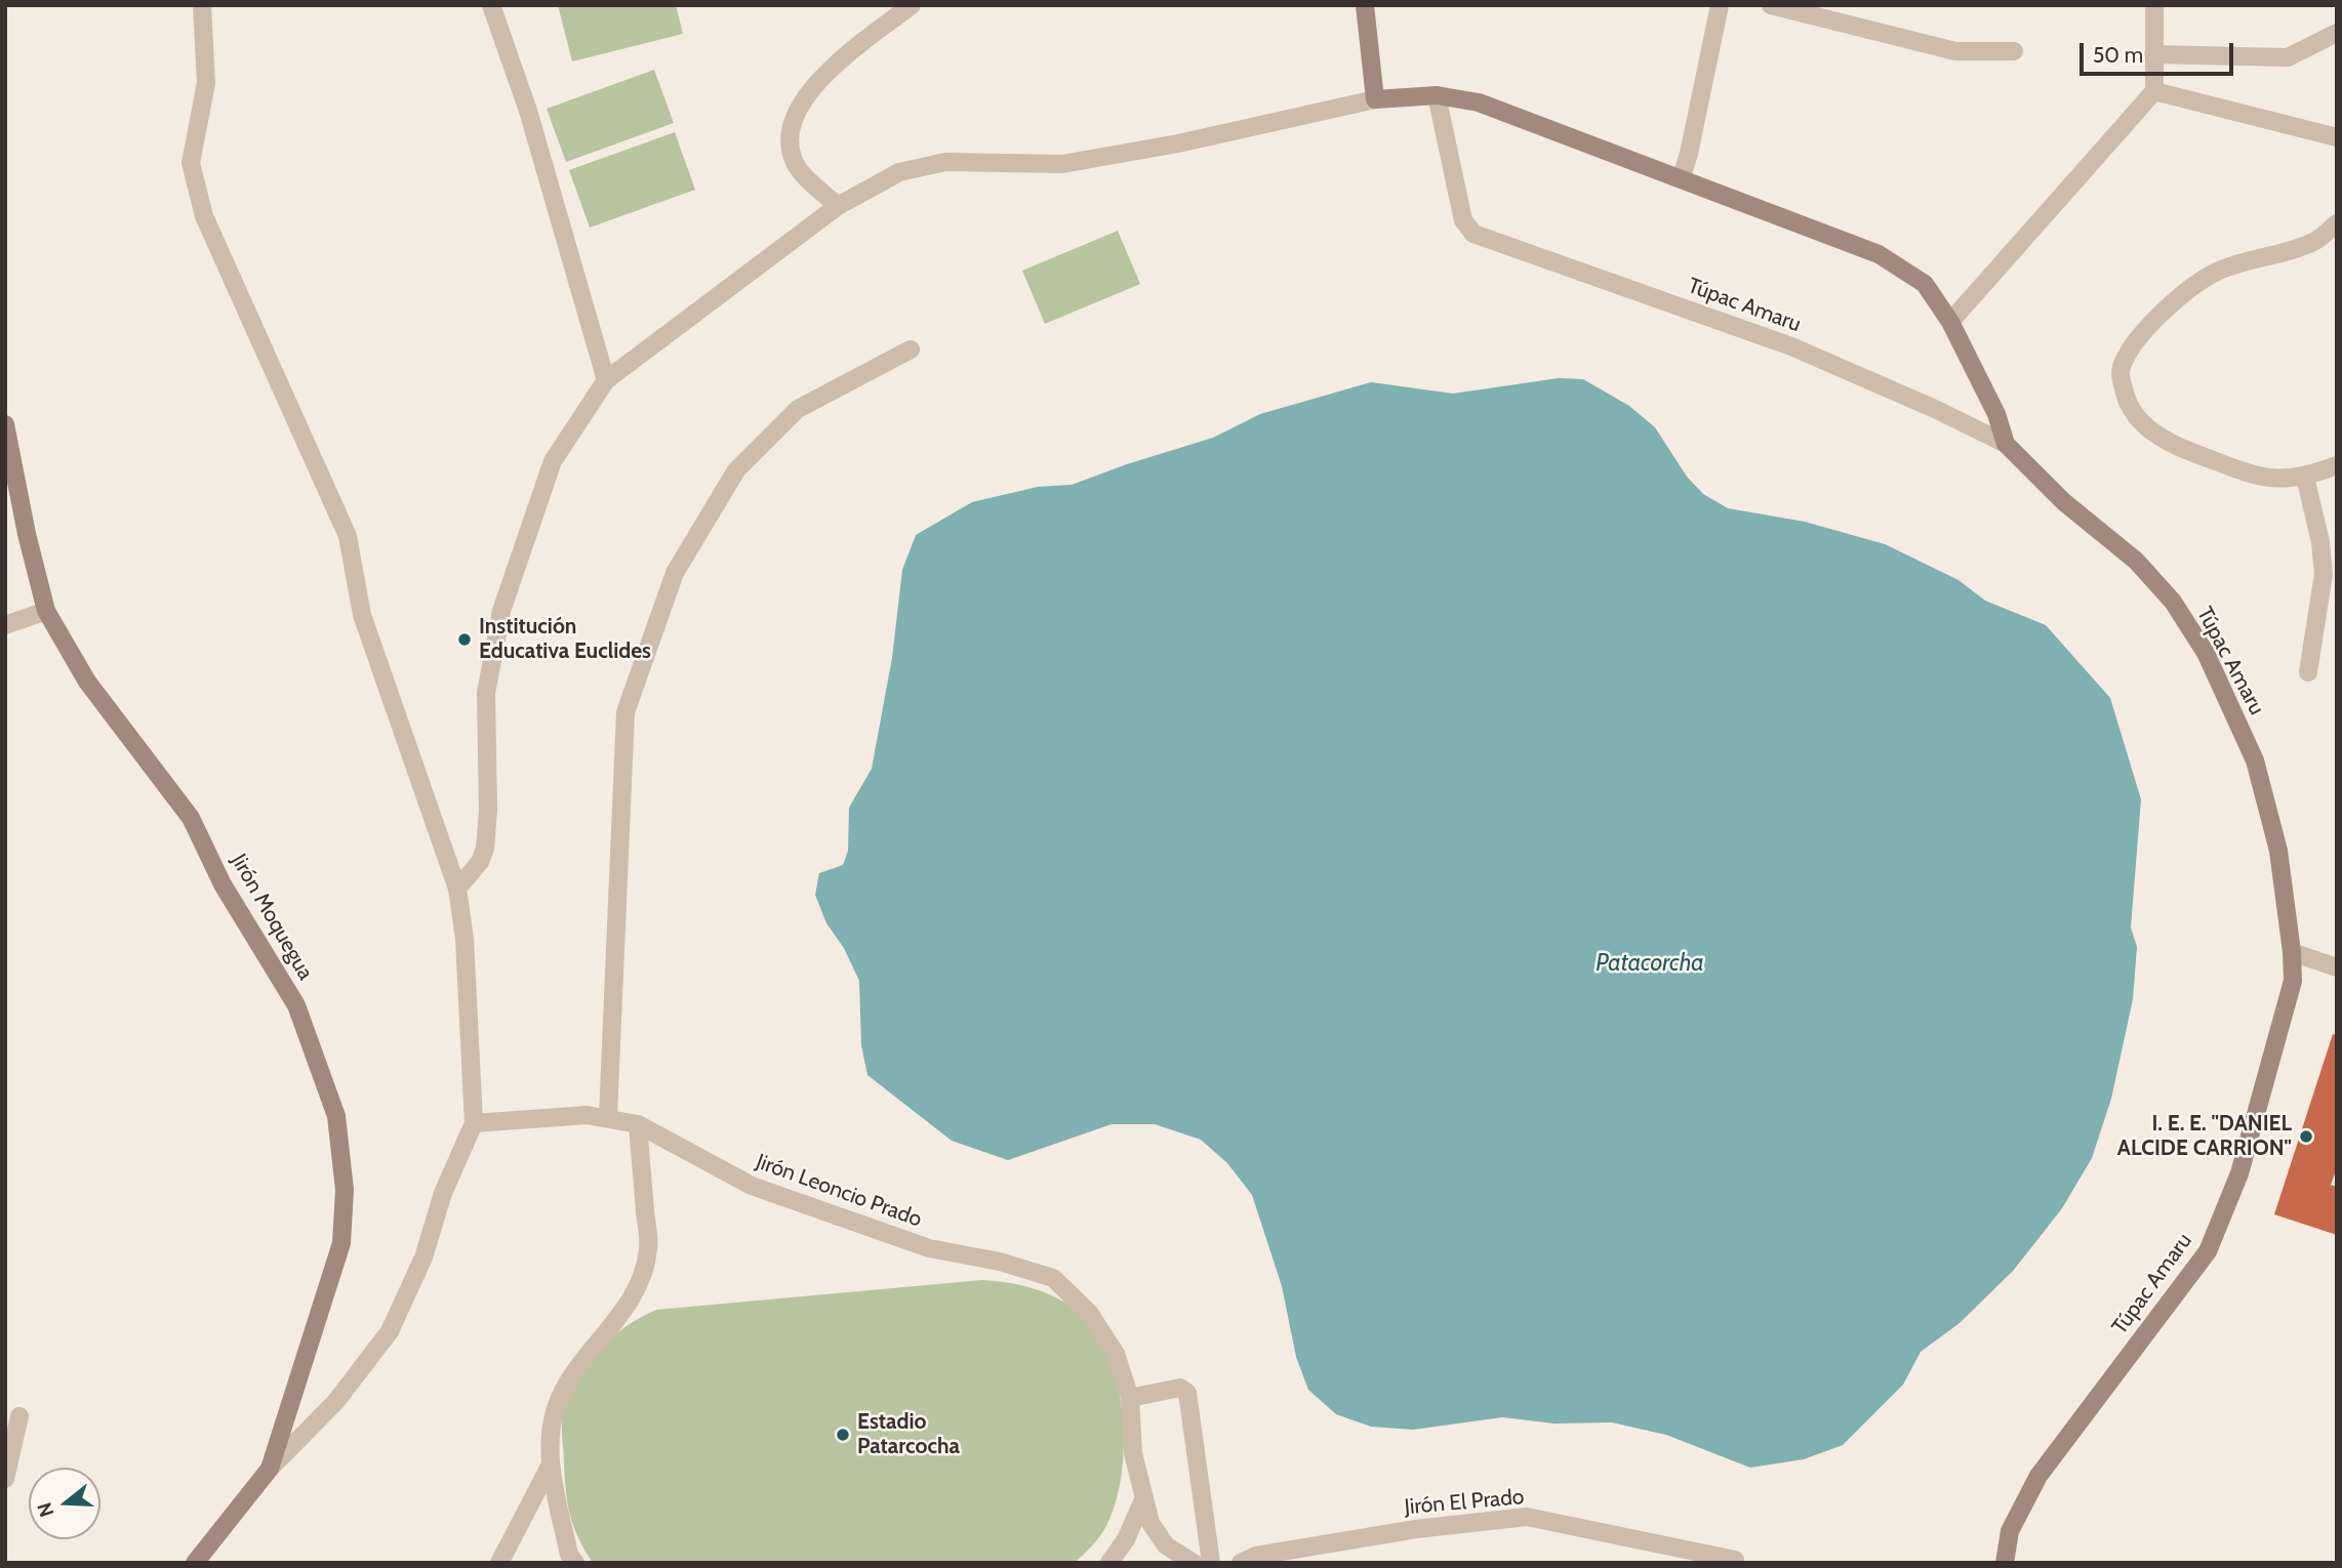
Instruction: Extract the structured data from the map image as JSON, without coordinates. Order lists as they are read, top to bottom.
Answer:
{
  "streets": {
    "street": [
      "Túpac Amaru",
      "Jirón Moquegua",
      "Jirón Leoncio Prado",
      "Jirón El Prado"
    ]
  },
  "water": ["Patacorcha"],
  "places": ["Institución Educativa Euclides", "I. E. E. \"DANIEL ALCIDE CARRION\"", "Estadio Patarcocha"],
  "scale_bar": "50 m",
  "north": "left"
}
